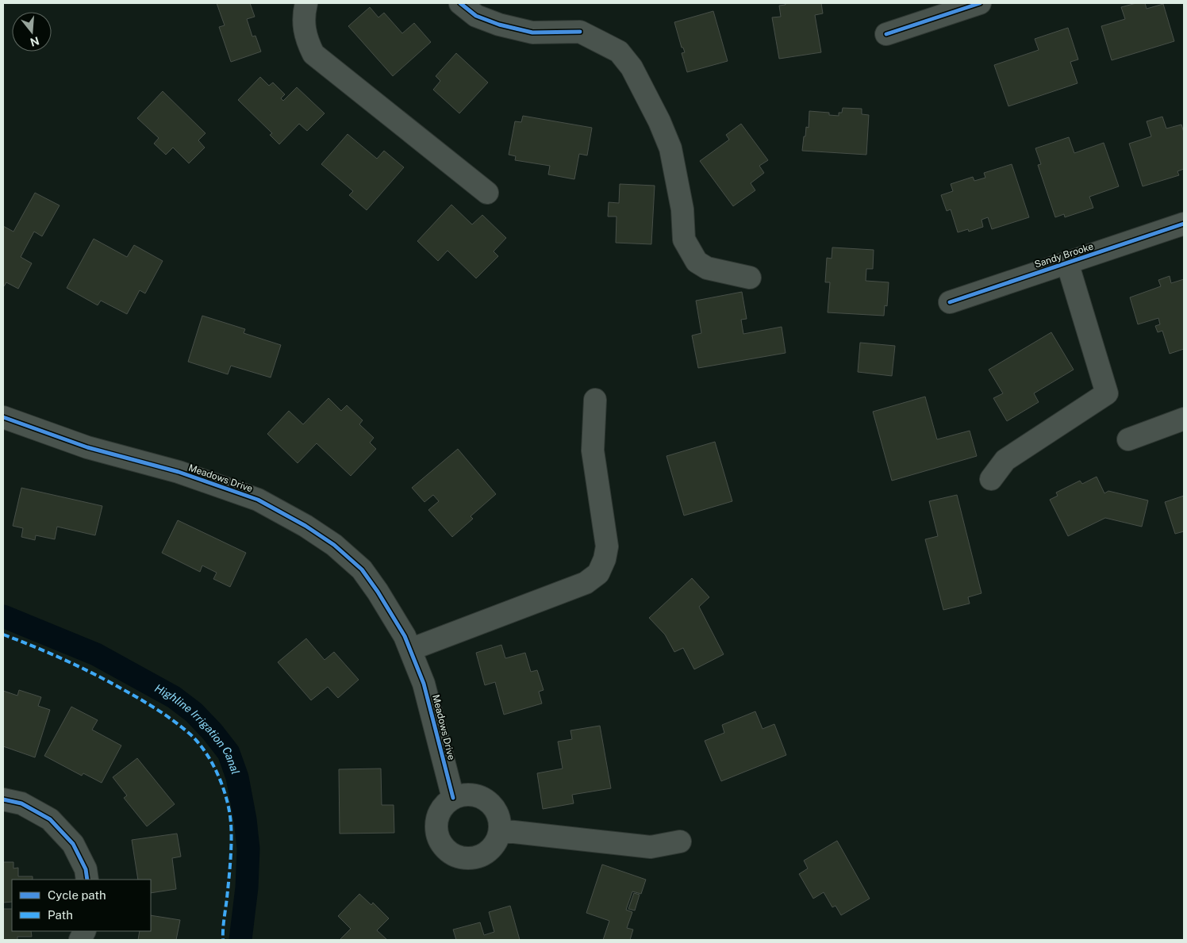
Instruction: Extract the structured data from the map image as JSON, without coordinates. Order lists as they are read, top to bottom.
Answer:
{
  "streets": {
    "street": ["Sandy Brooke", "Meadows Drive"]
  },
  "water": ["Highline Irrigation Canal"],
  "legend": ["Cycle path", "Path"],
  "north": "bottom"
}
